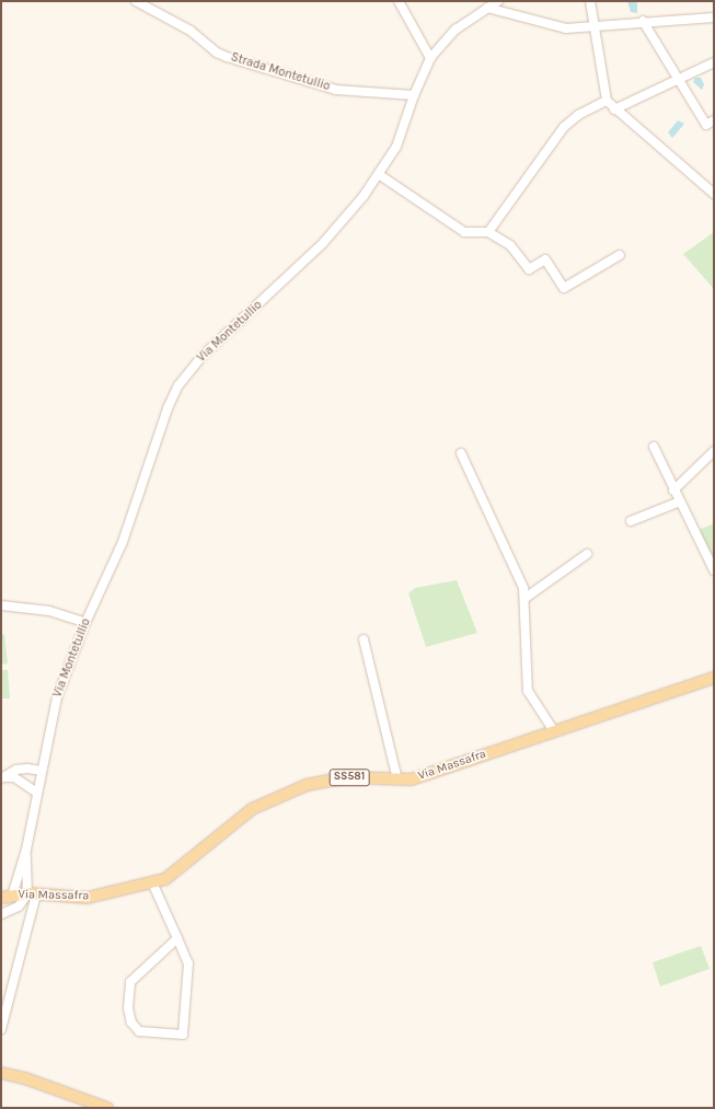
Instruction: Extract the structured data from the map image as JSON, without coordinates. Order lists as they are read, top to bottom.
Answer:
{
  "streets": {
    "main road": ["Via Massafra", "SS581"],
    "street": ["Strada Montetullio", "Via Montetullio"]
  },
  "crossings": [
    ["Strada Montetullio", "Via Montetullio"],
    ["Via Montetullio", "Via Massafra"]
  ]
}
